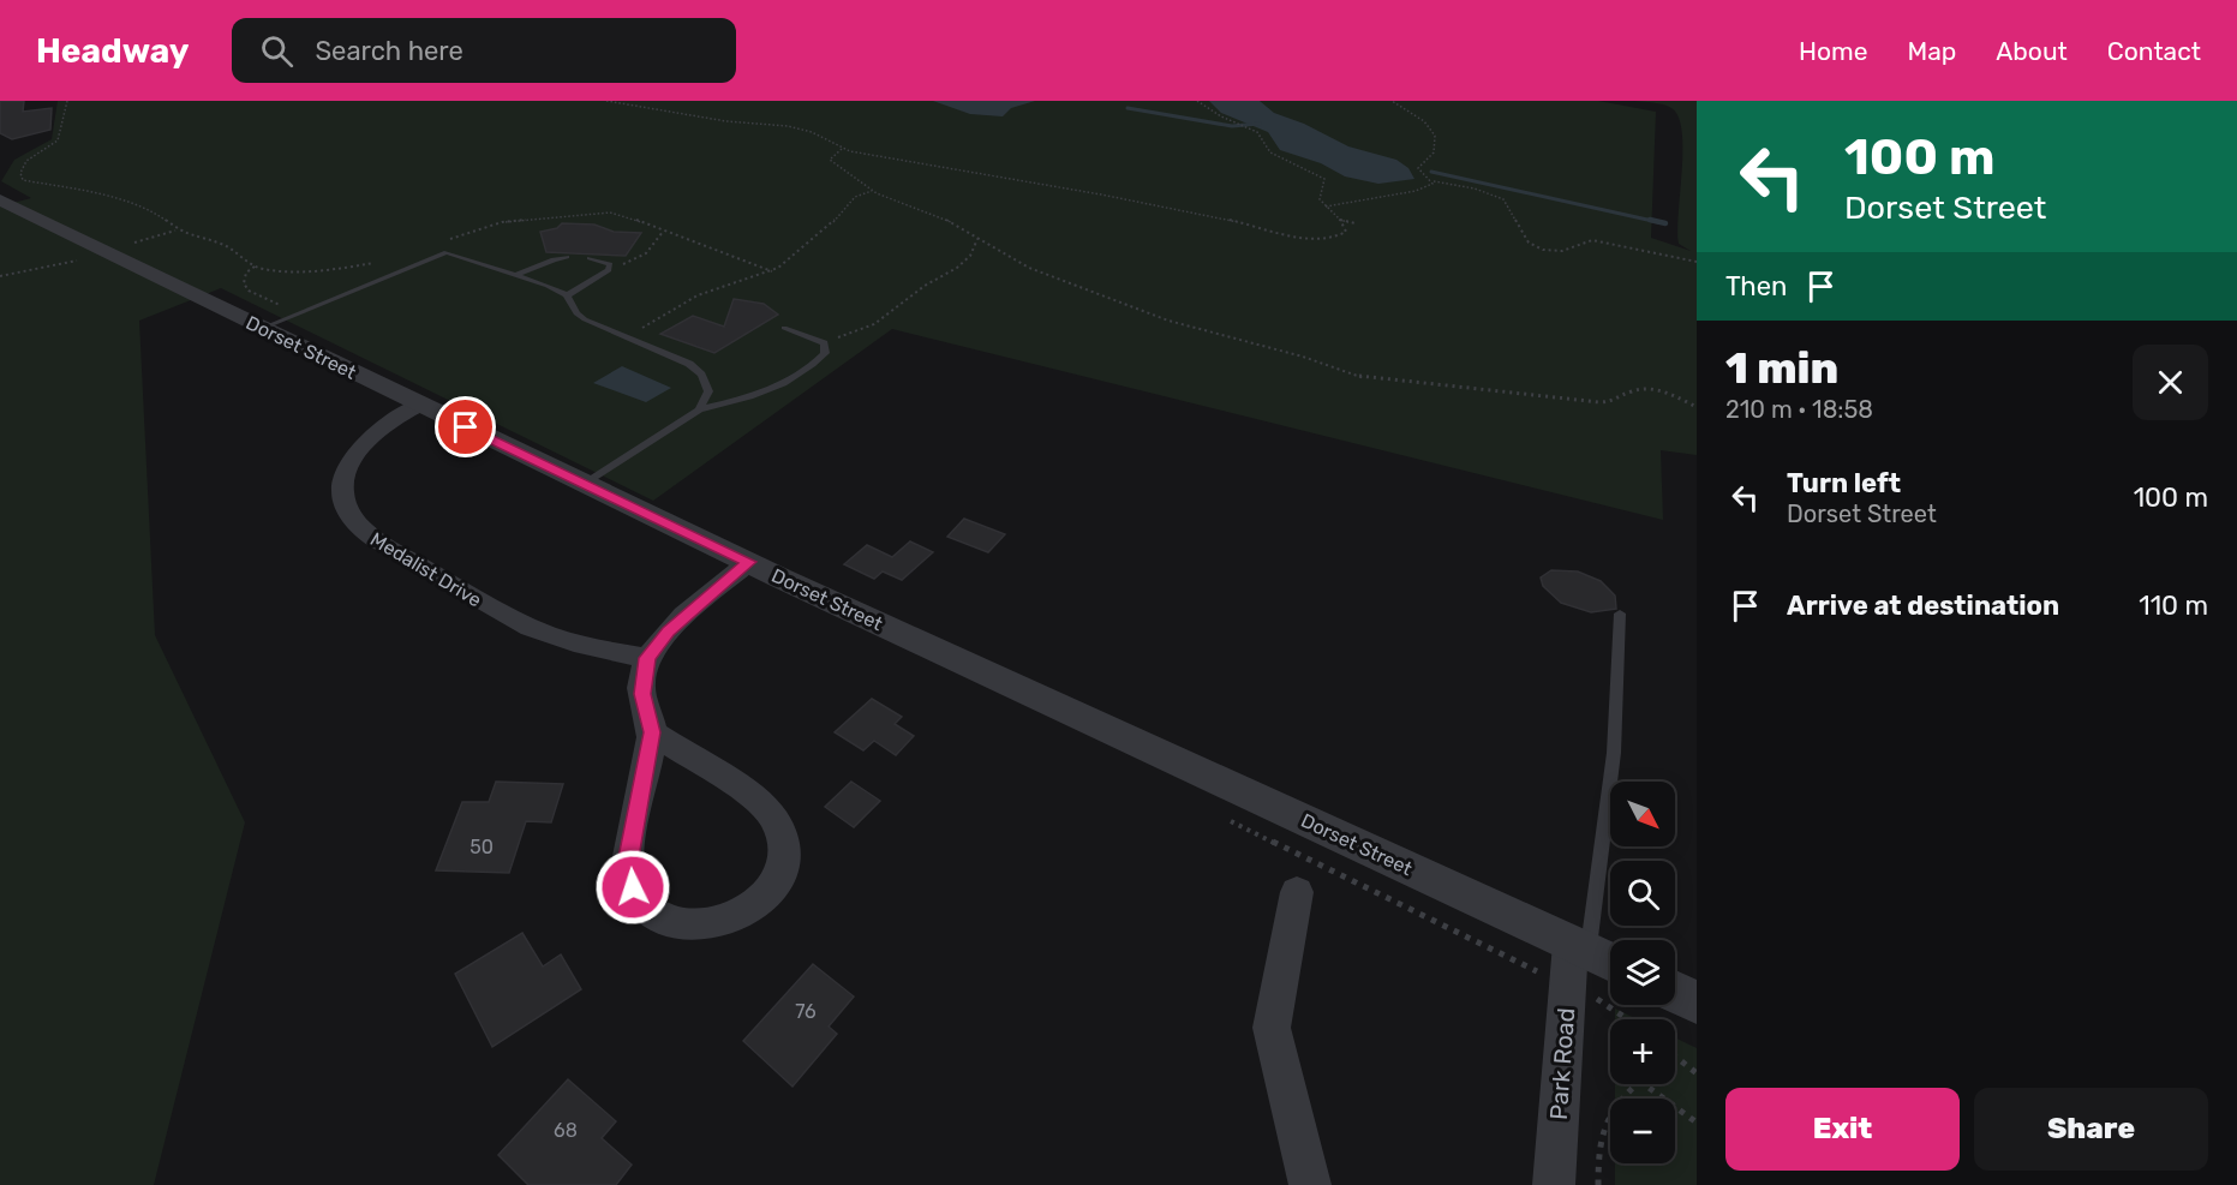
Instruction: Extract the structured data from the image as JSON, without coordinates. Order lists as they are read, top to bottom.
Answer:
{
  "streets": {
    "street": ["Dorset Street", "Medalist Drive", "Park Road"]
  },
  "crossings": [
    ["Dorset Street", "Medalist Drive"],
    ["Dorset Street", "Park Road"]
  ],
  "house_numbers": ["50", "76", "68"],
  "north": "bottom right",
  "page": {
    "header": "Headway",
    "search": "Search here",
    "nav": [
      "Home",
      "Map",
      "About",
      "Contact"
    ],
    "turn": ["100 m", "Dorset Street"],
    "then": "Then",
    "heading": ["1 min", "210 m · 18:58"],
    "list": [
      {
        "name": "Turn left",
        "note": "Dorset Street",
        "value": "100 m"
      },
      {
        "name": "Arrive at destination",
        "value": "110 m"
      }
    ],
    "map_buttons": ["+", "−"],
    "buttons": ["Exit", "Share"]
  }
}
